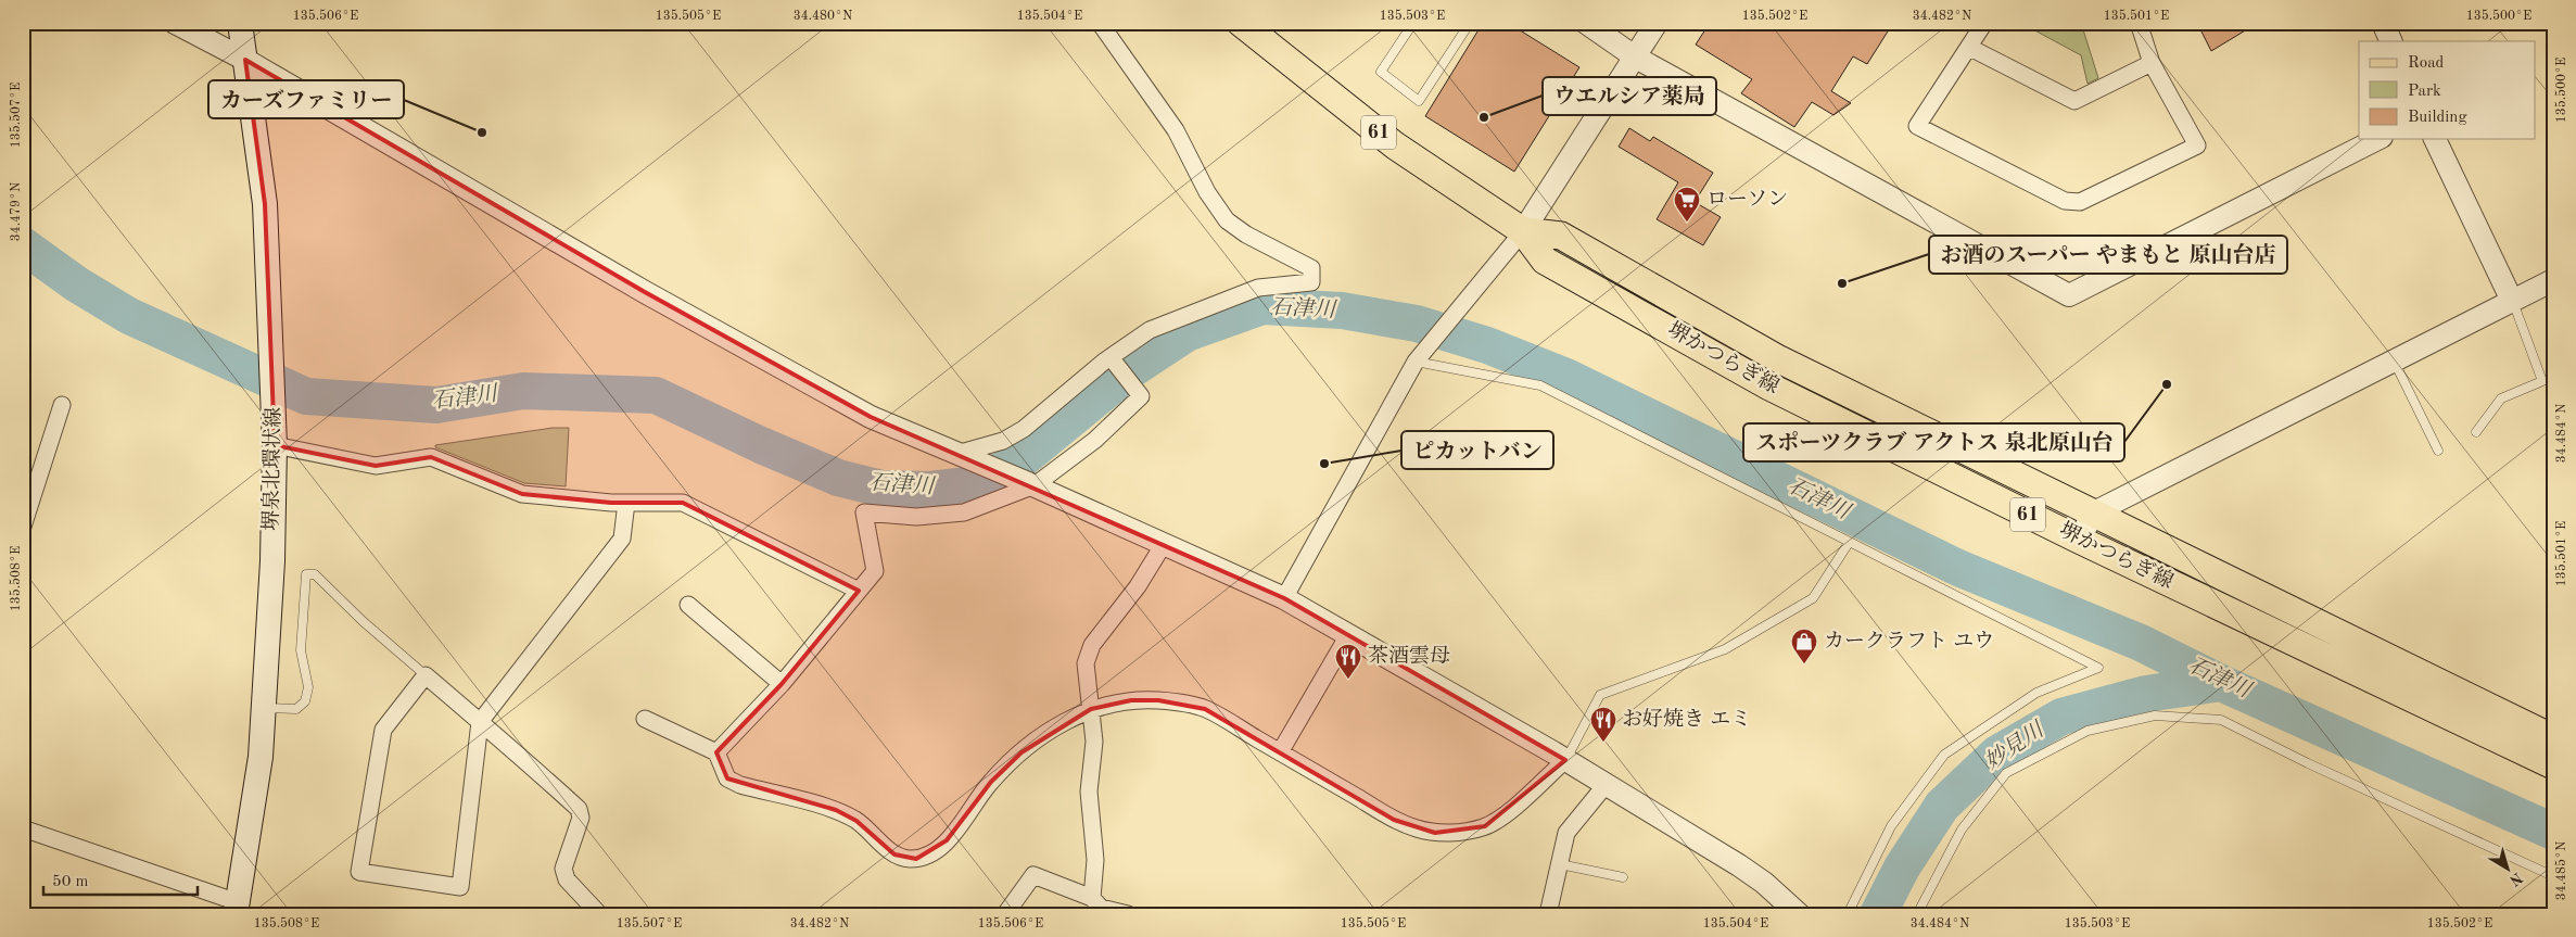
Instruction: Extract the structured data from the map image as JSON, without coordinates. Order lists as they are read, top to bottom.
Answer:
{
  "streets": {
    "main road": ["61", "堺かつらぎ線", "堺泉北環状線"]
  },
  "water": ["石津川", "妙見川"],
  "places": {
    "other": [
      "ウエルシア薬局",
      "カーズファミリー",
      "お酒のスーパー やまもと 原山台店",
      "スポーツクラブ アクトス 泉北原山台",
      "ピカットバン"
    ],
    "supermarket": ["ローソン"],
    "shop": ["カークラフト ユウ"],
    "restaurant": ["茶酒雲母", "お好焼き エミ"]
  },
  "legend": ["Road", "Park", "Building"],
  "scale_bar": "50 m",
  "north": "bottom right",
  "coordinates": [
    "135.506°E",
    "135.505°E",
    "34.480°N",
    "135.504°E",
    "135.503°E",
    "135.502°E",
    "34.482°N",
    "135.501°E",
    "135.500°E",
    "135.507°E",
    "34.479°N",
    "34.484°N",
    "135.508°E",
    "34.485°N"
  ]
}
